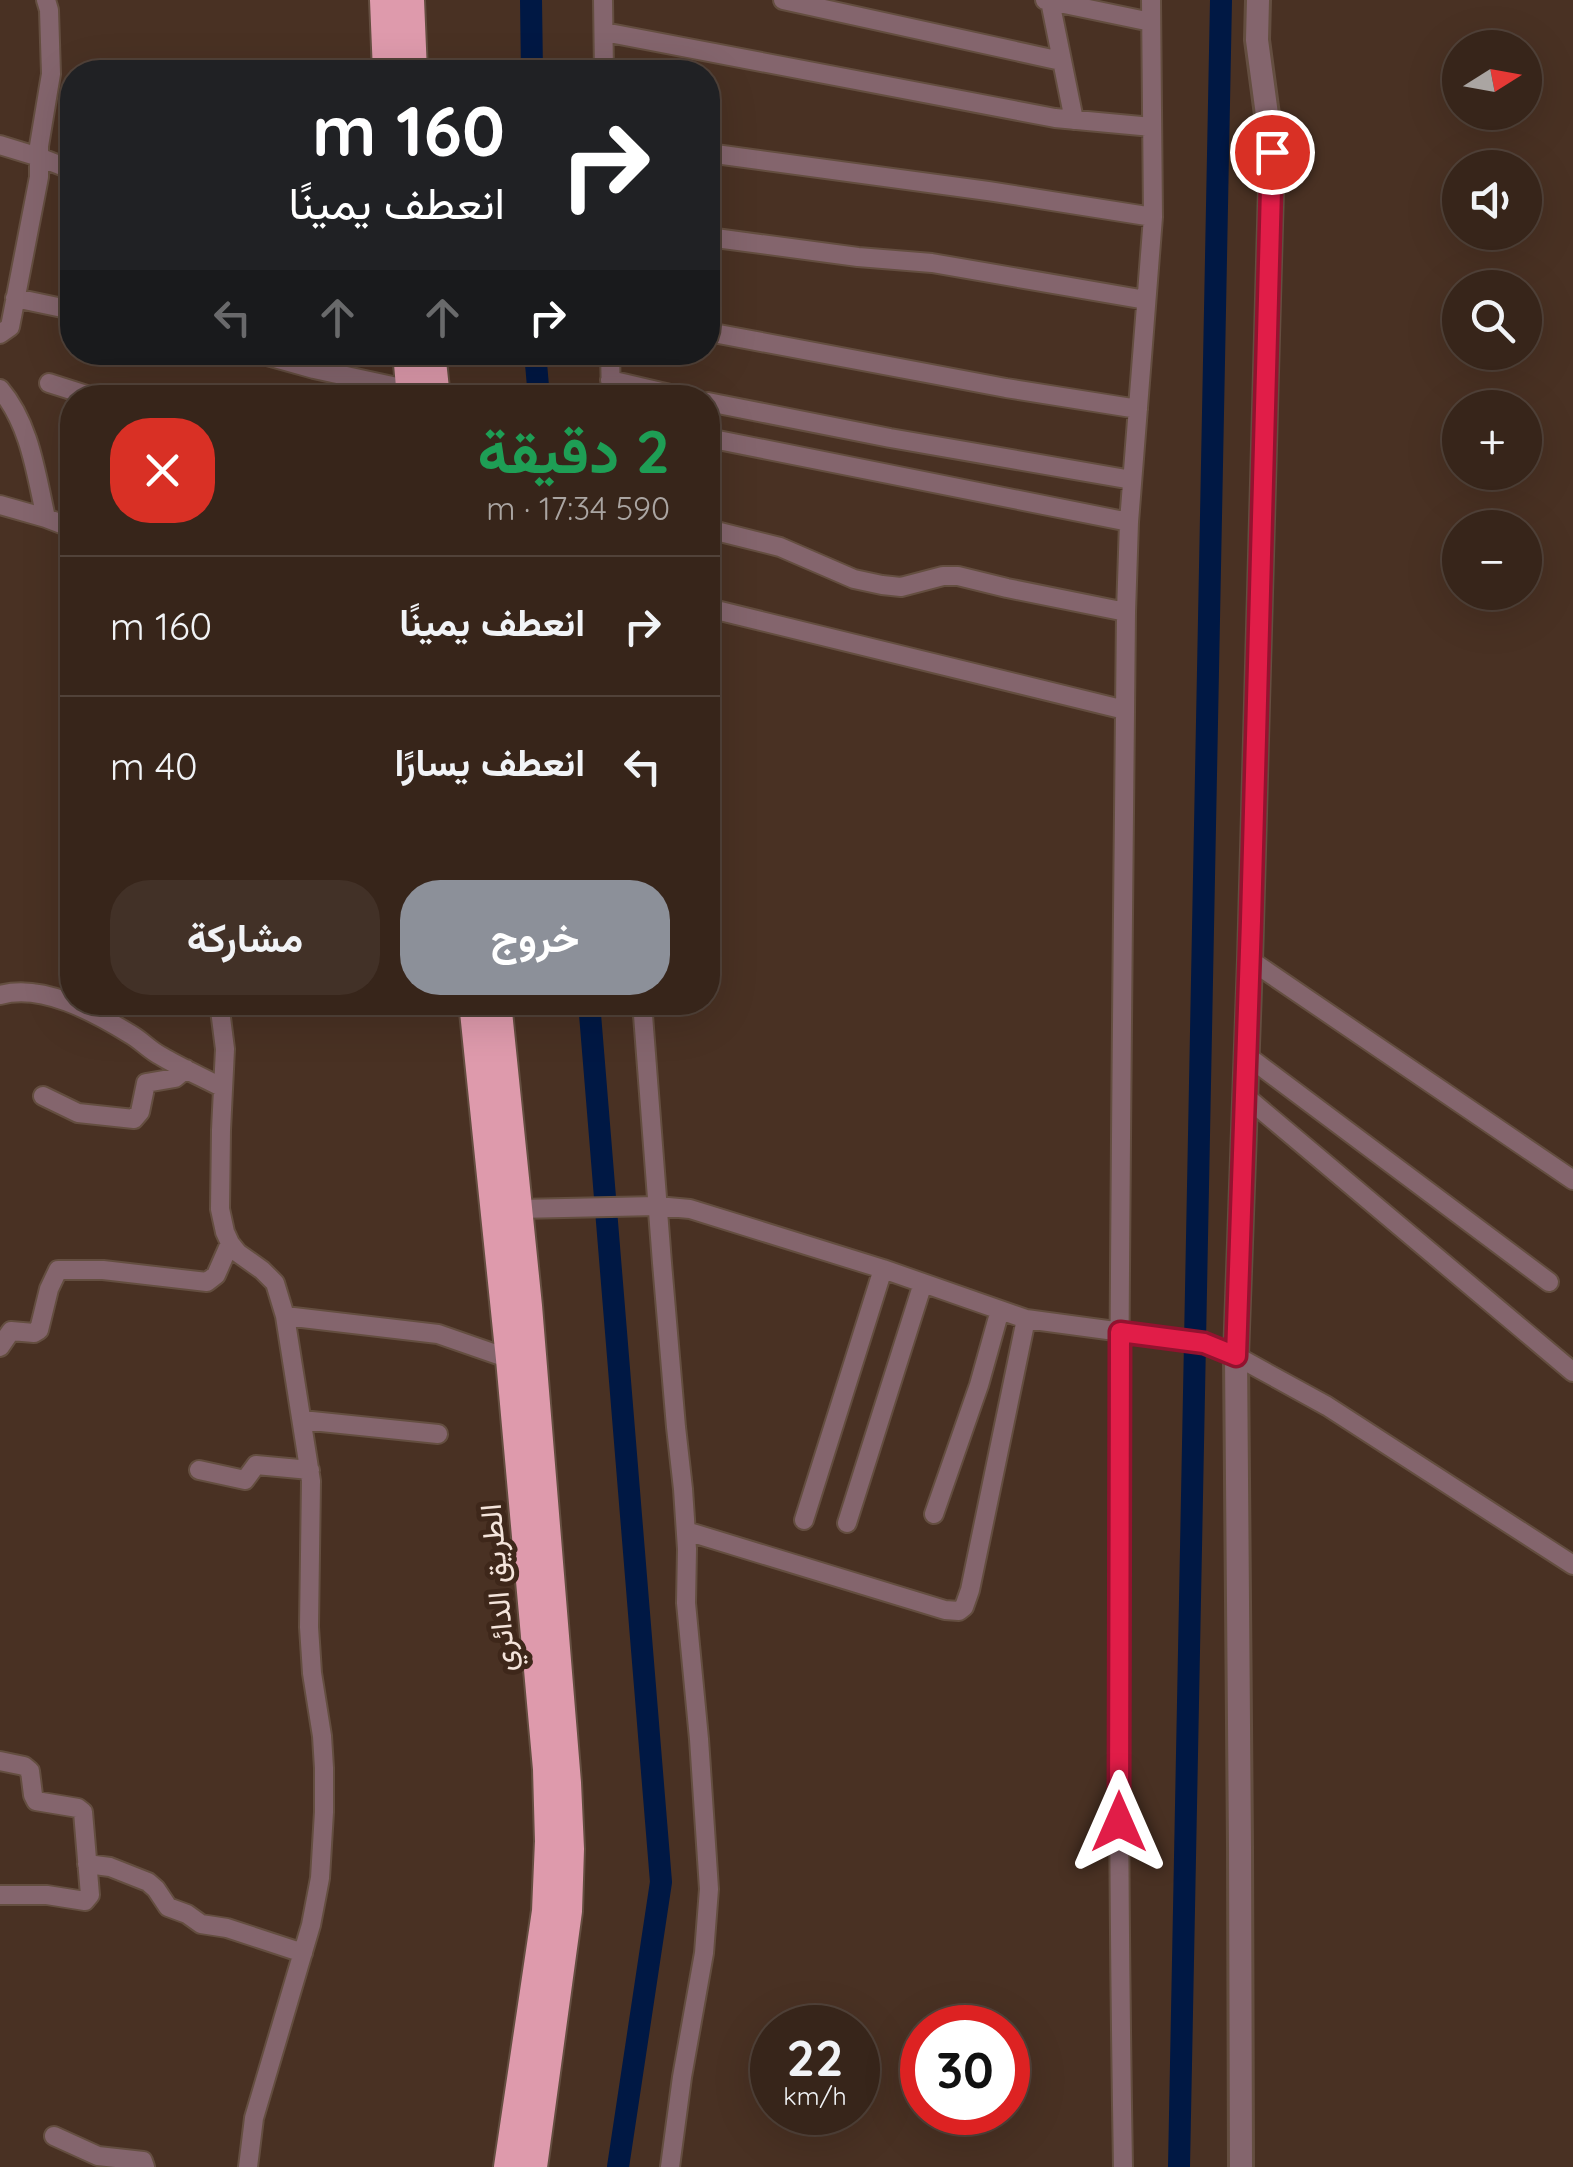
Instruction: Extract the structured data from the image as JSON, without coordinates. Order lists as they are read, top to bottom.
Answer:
{
  "streets": {
    "highway": ["الطريق الدائري"]
  },
  "north": "right",
  "page": {
    "map_buttons": ["+", "−"],
    "turn": ["160 m", "انعطف يمينًا"],
    "heading": ["2 دقيقة", "590 m · 17:34"],
    "list": [
      {
        "name": "انعطف يمينًا",
        "value": "160 m"
      },
      {
        "name": "انعطف يسارًا",
        "value": "40 m"
      }
    ],
    "buttons": ["خروج", "مشاركة"],
    "speed": "22 km/h",
    "limit": "30"
  }
}
